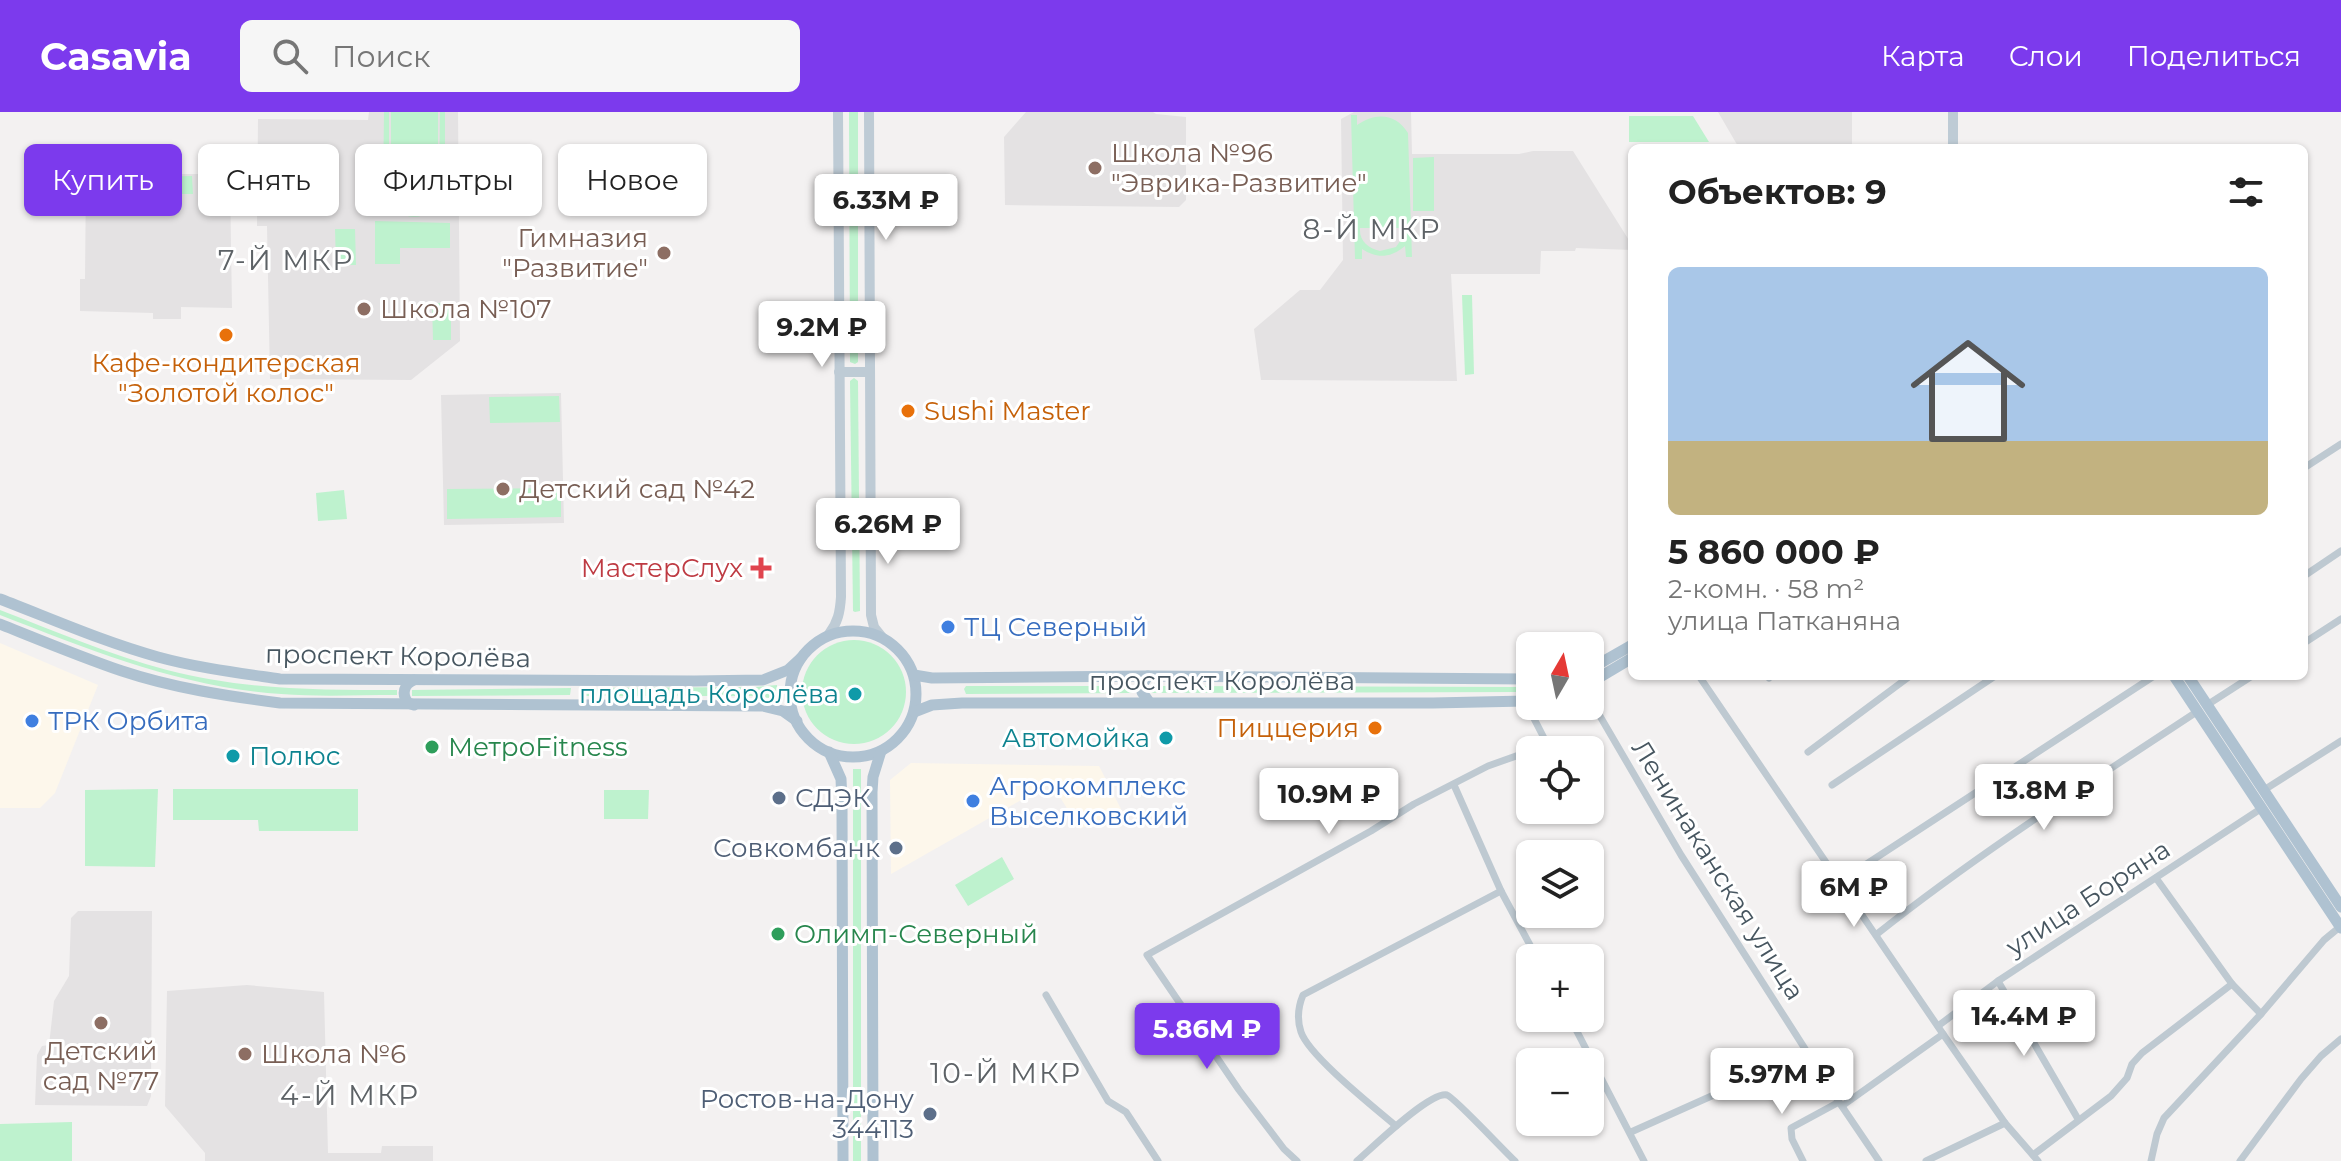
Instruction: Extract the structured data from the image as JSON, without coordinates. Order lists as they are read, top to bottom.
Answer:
{
  "streets": {
    "main road": ["проспект Королёва"],
    "street": ["Ленинаканская улица", "улица Боряна"]
  },
  "districts": [
    "8-Й МКР",
    "7-Й МКР",
    "10-Й МКР",
    "4-Й МКР"
  ],
  "places": {
    "other": [
      "Школа №96 \"Эврика-Развитие\"",
      "Гимназия \"Развитие\"",
      "Школа №107",
      "Кафе-кондитерская \"Золотой колос\"",
      "Sushi Master",
      "Детский сад №42",
      "ТЦ Северный",
      "площадь Королёва",
      "ТРК Орбита",
      "Пиццерия",
      "Автомойка",
      "МетроFitness",
      "Полюс",
      "СДЭК",
      "Агрокомплекс Выселковский",
      "Совкомбанк",
      "Олимп-Северный",
      "Детский сад №77",
      "Школа №6",
      "Ростов-на-Дону 344113"
    ],
    "health": ["МастерСлух"]
  },
  "north": "top",
  "page": {
    "header": "Casavia",
    "search": "Поиск",
    "nav": ["Карта", "Слои", "Поделиться"],
    "chip": [
      "Купить",
      "Снять",
      "Фильтры",
      "Новое"
    ],
    "heading": "Объектов: 9",
    "price": [
      "6.33M ₽",
      "9.2M ₽",
      "6.26M ₽",
      "13.8M ₽",
      "10.9M ₽",
      "6M ₽",
      "14.4M ₽",
      "5.86M ₽",
      "5.97M ₽"
    ],
    "list": [
      {
        "name": "5 860 000 ₽",
        "note": "2-комн. · 58 m² · улица Патканяна"
      }
    ],
    "map_buttons": ["+", "−"]
  }
}
